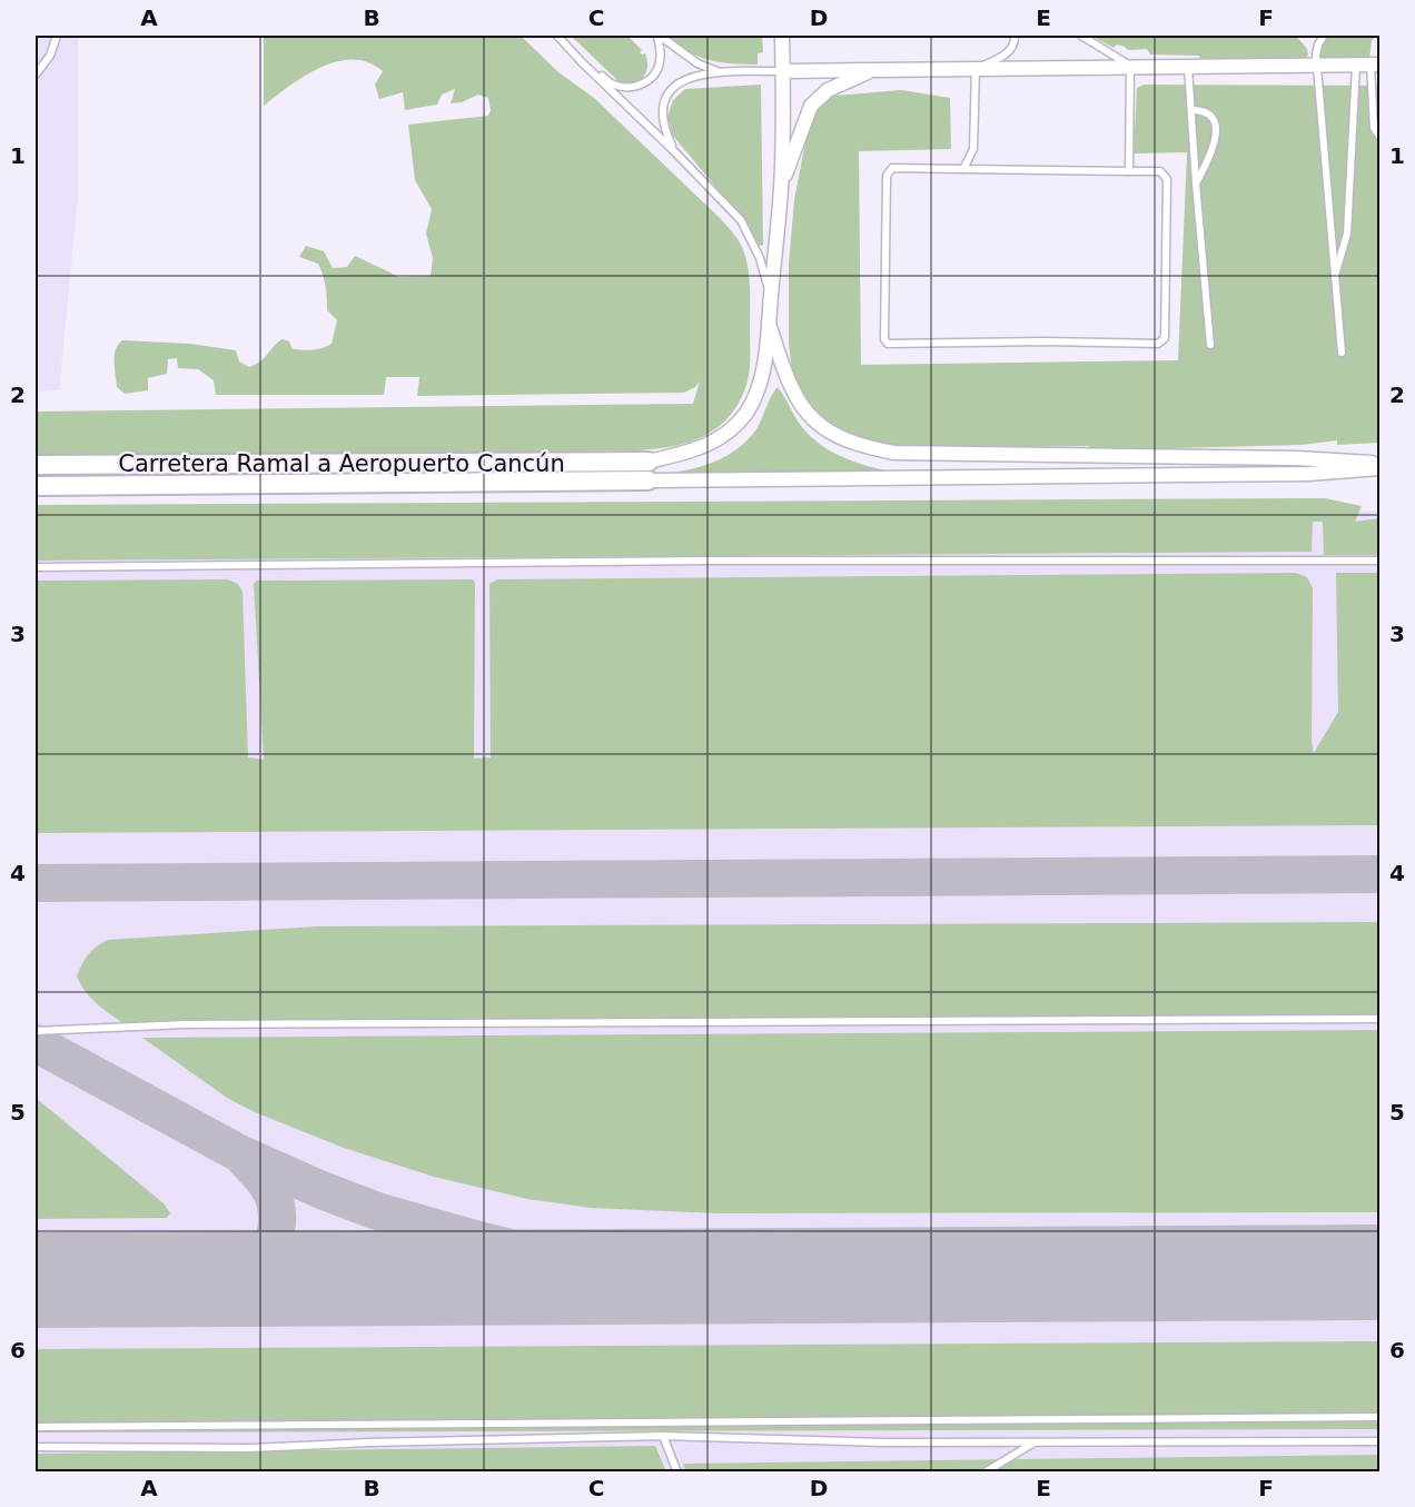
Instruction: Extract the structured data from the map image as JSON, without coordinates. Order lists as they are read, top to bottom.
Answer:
{
  "streets": {
    "main road": ["Carretera Ramal a Aeropuerto Cancún"]
  },
  "grid": {
    "columns": [
      "A",
      "B",
      "C",
      "D",
      "E",
      "F"
    ],
    "rows": [
      "1",
      "2",
      "3",
      "4",
      "5",
      "6"
    ]
  }
}
